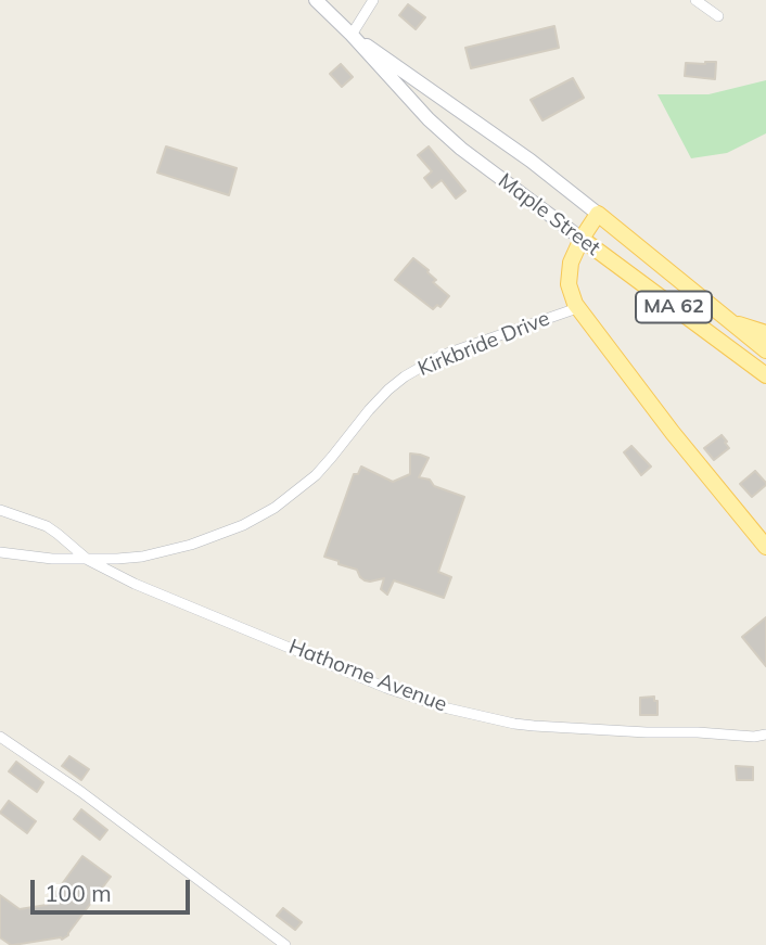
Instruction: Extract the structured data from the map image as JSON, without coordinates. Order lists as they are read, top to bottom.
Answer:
{
  "streets": {
    "main road": ["Maple Street", "MA 62"],
    "street": ["Kirkbride Drive", "Hathorne Avenue"]
  },
  "crossings": [
    ["Kirkbride Drive", "Hathorne Avenue"]
  ],
  "scale_bar": "100 m"
}
